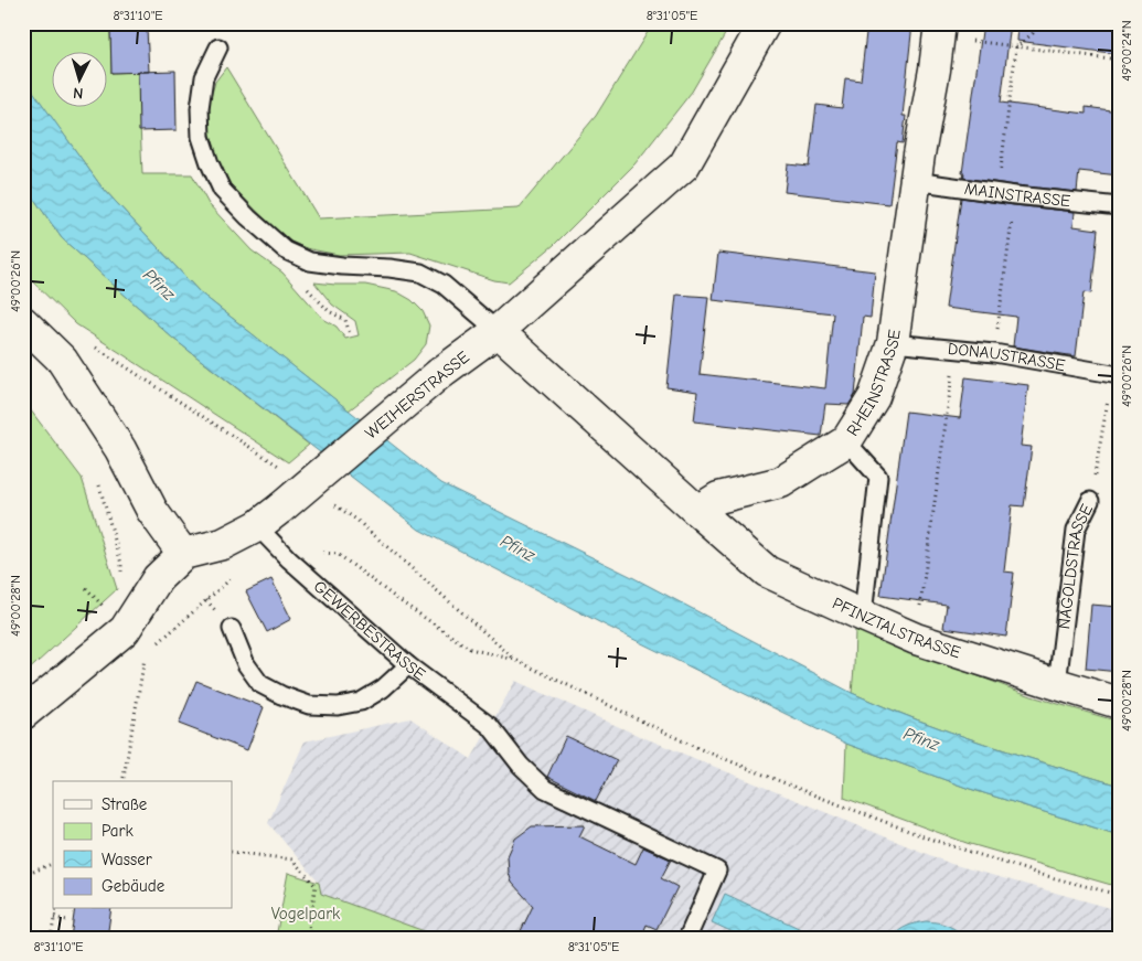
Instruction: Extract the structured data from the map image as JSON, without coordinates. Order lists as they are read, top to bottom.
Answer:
{
  "streets": {
    "street": ["RHEINSTRASSE", "WEIHERSTRASSE", "PFINZTALSTRASSE"],
    "lane": [
      "MAINSTRASSE",
      "DONAUSTRASSE",
      "NAGOLDSTRASSE",
      "GEWERBESTRASSE"
    ]
  },
  "crossings": [
    ["MAINSTRASSE", "RHEINSTRASSE"],
    ["DONAUSTRASSE", "RHEINSTRASSE"],
    ["RHEINSTRASSE", "PFINZTALSTRASSE"],
    ["WEIHERSTRASSE", "GEWERBESTRASSE"],
    ["NAGOLDSTRASSE", "PFINZTALSTRASSE"]
  ],
  "water": ["Pfinz"],
  "parks": ["Vogelpark"],
  "legend": [
    "Straße",
    "Park",
    "Wasser",
    "Gebäude"
  ],
  "north": "bottom",
  "coordinates": [
    "8°31'10\"E",
    "8°31'05\"E",
    "49°00'24\"N",
    "49°00'26\"N",
    "49°00'28\"N"
  ]
}
